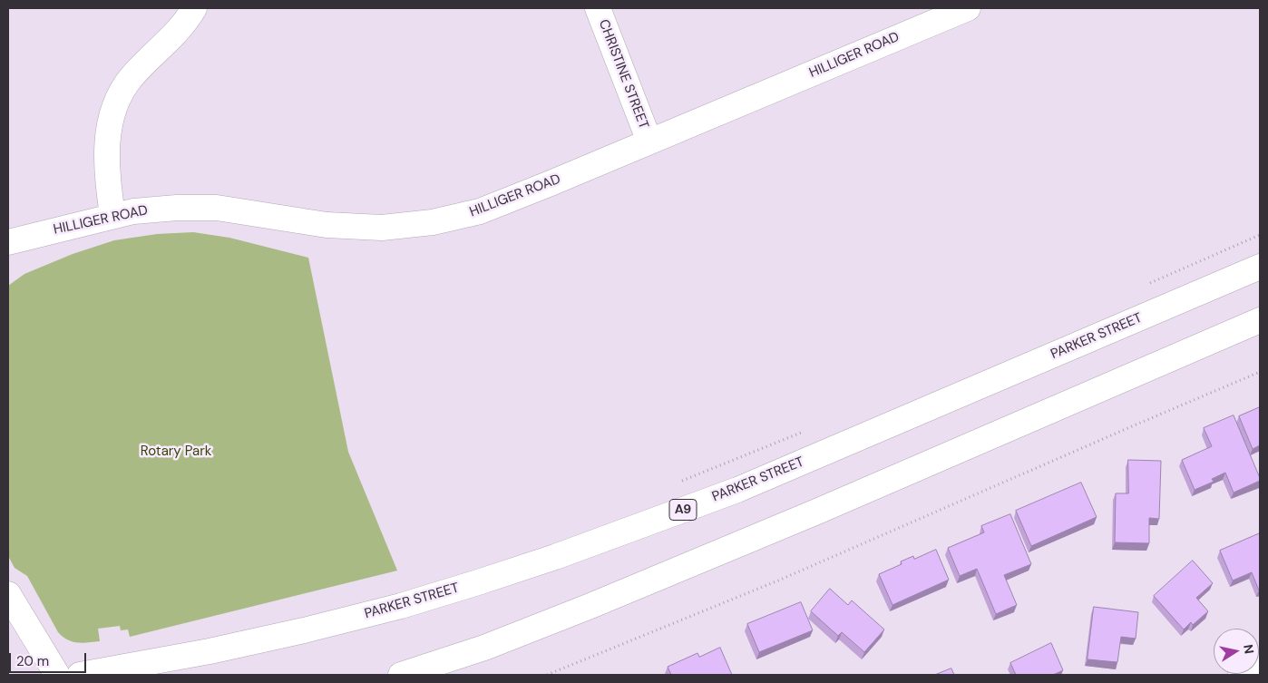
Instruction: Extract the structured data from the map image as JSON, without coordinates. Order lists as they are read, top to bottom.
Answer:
{
  "streets": {
    "main road": [
      "HILLIGER ROAD",
      "CHRISTINE STREET",
      "PARKER STREET",
      "A9"
    ]
  },
  "crossings": [
    ["HILLIGER ROAD", "CHRISTINE STREET"]
  ],
  "parks": ["Rotary Park"],
  "scale_bar": "20 m",
  "north": "right"
}
